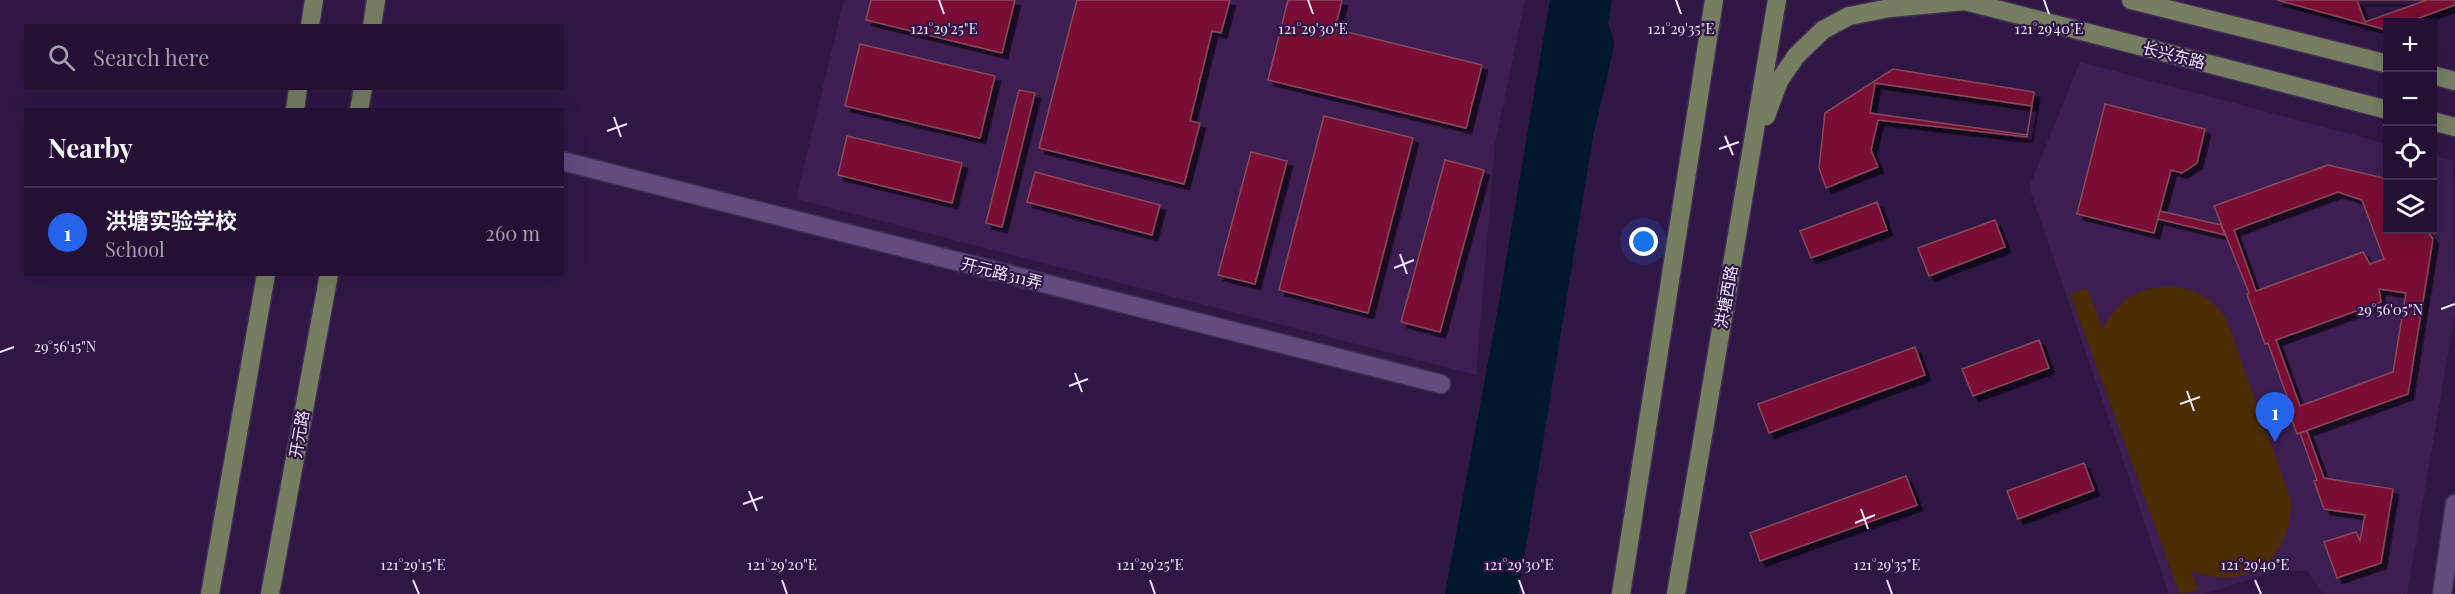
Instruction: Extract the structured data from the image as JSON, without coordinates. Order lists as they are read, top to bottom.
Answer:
{
  "streets": {
    "main road": ["长兴东路", "洪塘西路", "开元路"],
    "street": ["开元路311弄"]
  },
  "crossings": [
    ["长兴东路", "洪塘西路"]
  ],
  "page": {
    "map_buttons": ["+", "−"],
    "search": "Search here",
    "heading": "Nearby",
    "list": [
      {
        "mark": "1",
        "name": "洪塘实验学校",
        "note": "School",
        "value": "260 m"
      }
    ],
    "pins": "1"
  },
  "coordinates": [
    "121°29'25\"E",
    "121°29'30\"E",
    "121°29'35\"E",
    "121°29'40\"E",
    "29°56'05\"N",
    "29°56'15\"N",
    "121°29'15\"E",
    "121°29'20\"E"
  ]
}
